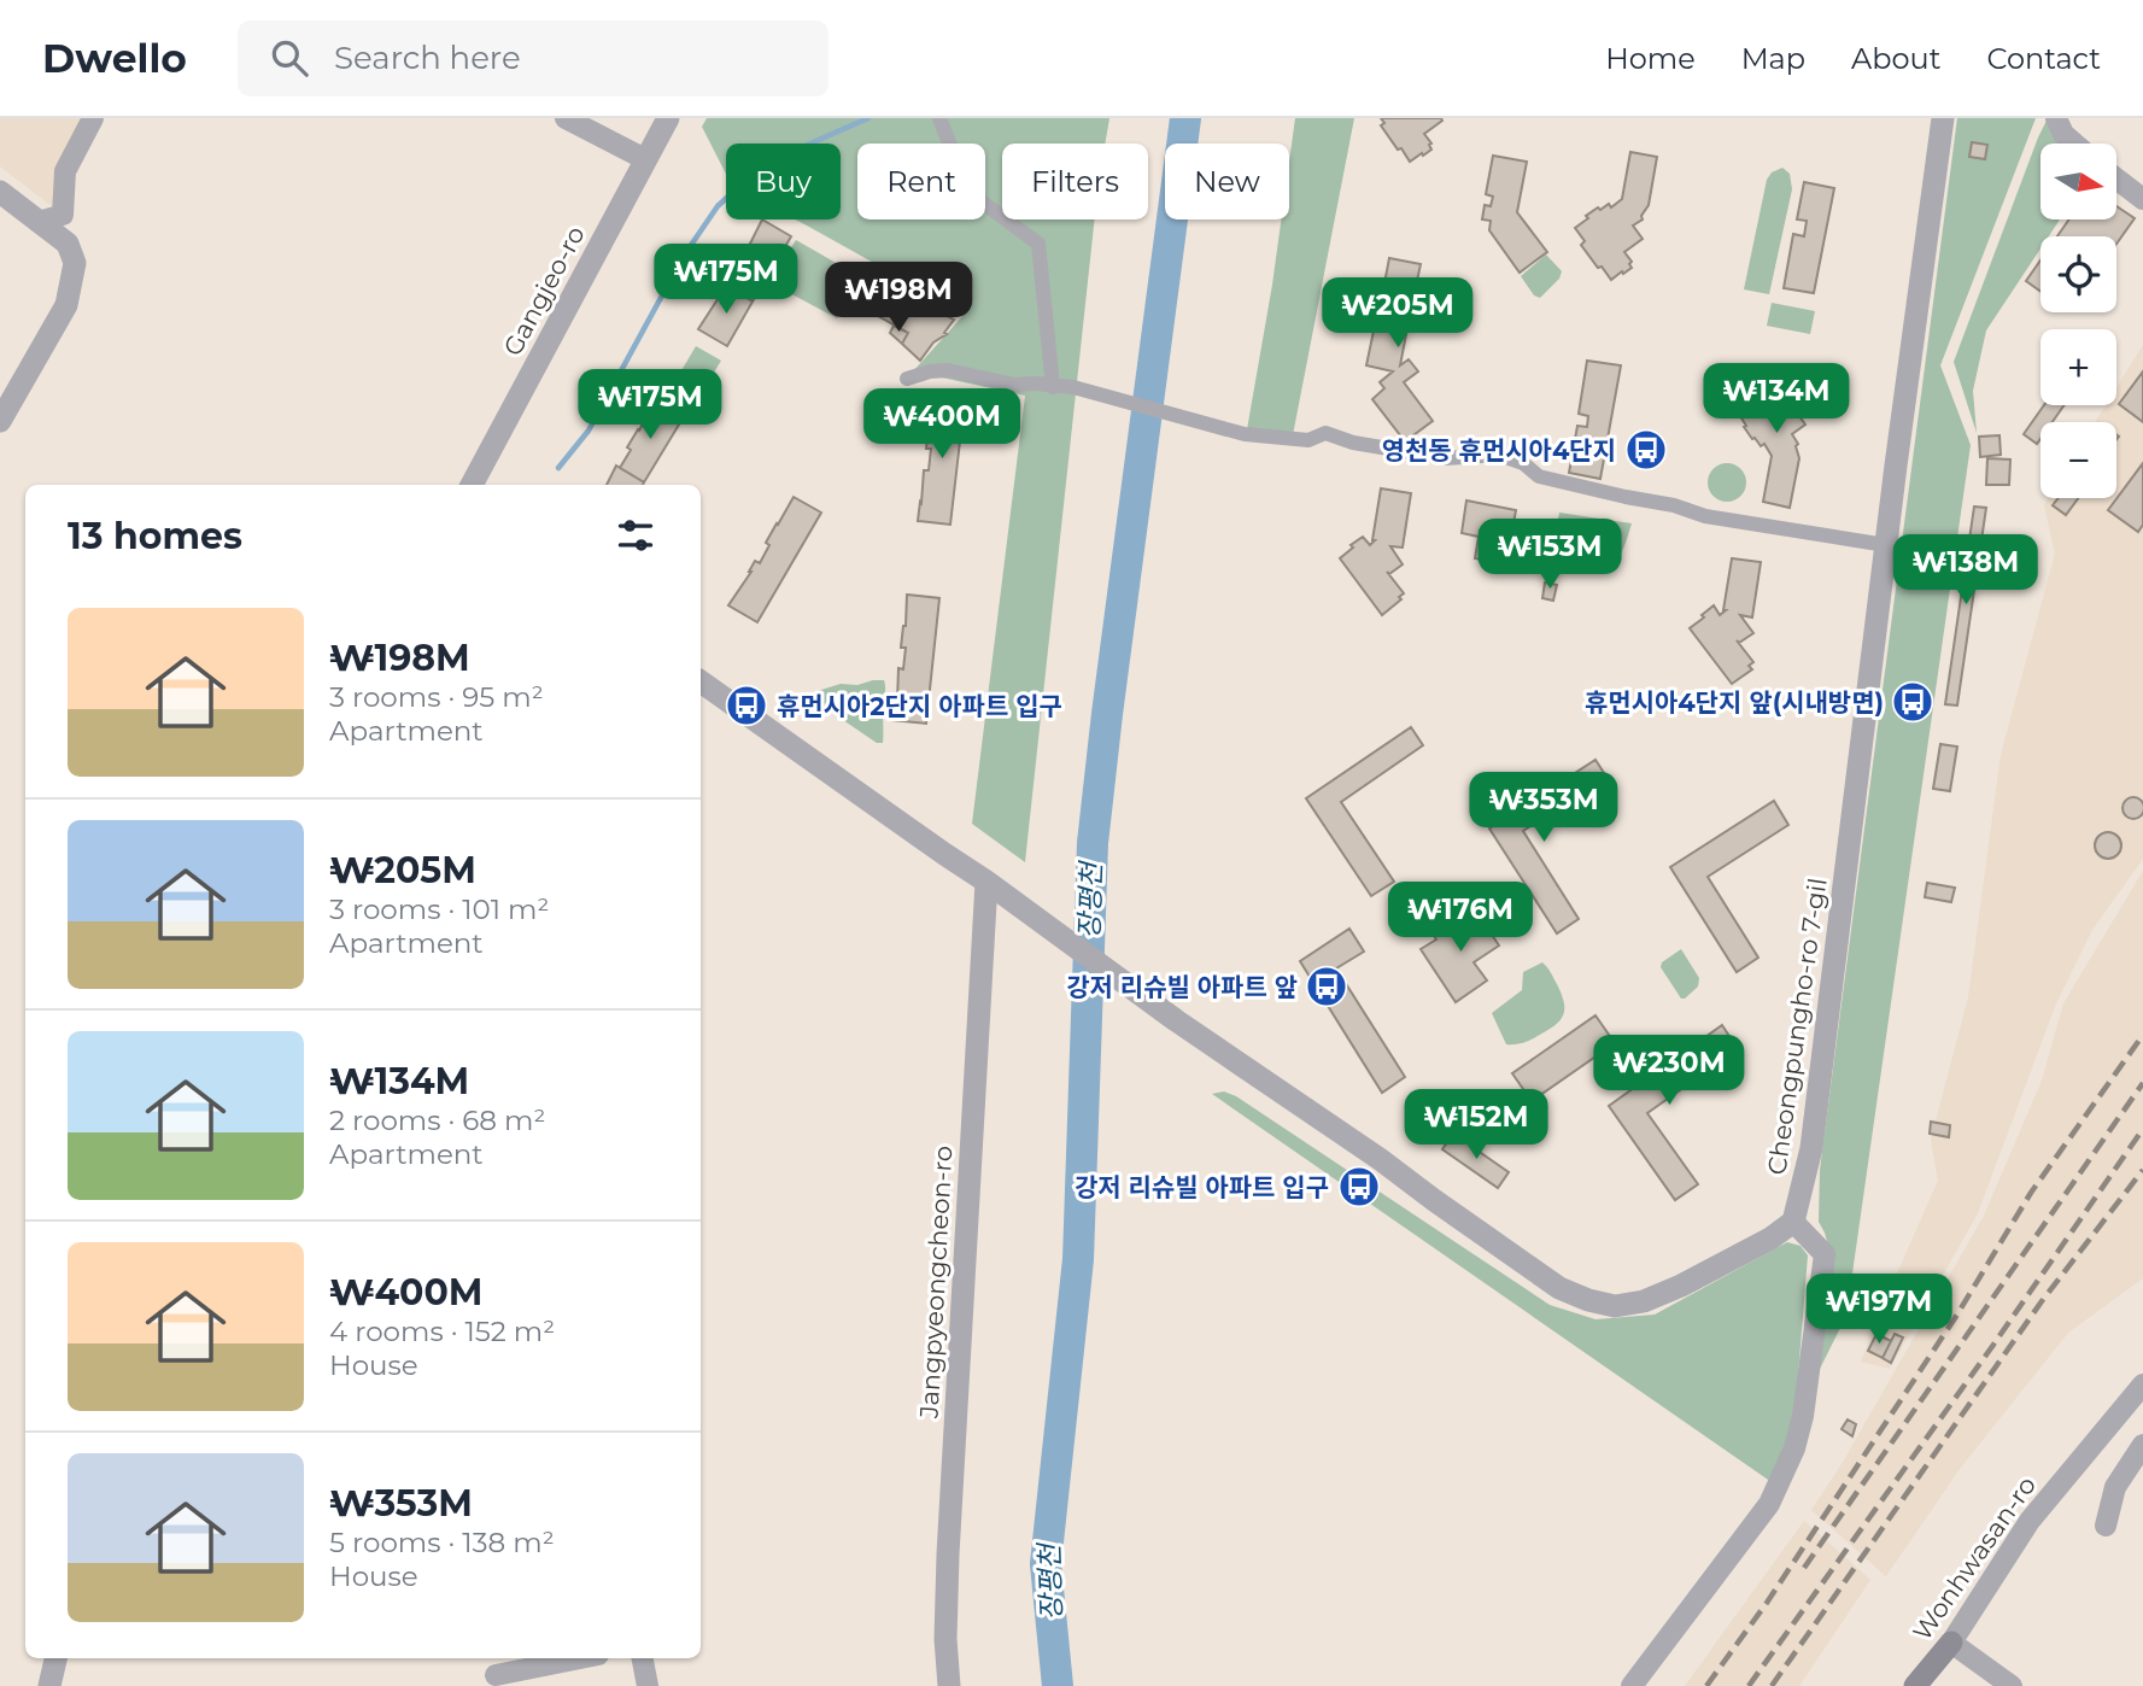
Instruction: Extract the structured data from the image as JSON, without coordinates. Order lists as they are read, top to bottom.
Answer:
{
  "streets": {
    "main road": ["Wonhwasan-ro"],
    "street": ["Gangjeo-ro", "Cheongpungho-ro 7-gil", "Jangpyeongcheon-ro"]
  },
  "water": ["장평천"],
  "places": {
    "bus stop": [
      "영천동 휴먼시아4단지",
      "휴먼시아4단지 앞(시내방면)",
      "휴먼시아2단지 아파트 입구",
      "강저 리슈빌 아파트 앞",
      "강저 리슈빌 아파트 입구"
    ]
  },
  "north": "right",
  "page": {
    "header": "Dwello",
    "search": "Search here",
    "nav": [
      "Home",
      "Map",
      "About",
      "Contact"
    ],
    "map_buttons": ["+", "−"],
    "chip": [
      "Buy",
      "Rent",
      "Filters",
      "New"
    ],
    "price": [
      "₩175M",
      "₩198M",
      "₩205M",
      "₩134M",
      "₩175M",
      "₩400M",
      "₩153M",
      "₩138M",
      "₩353M",
      "₩176M",
      "₩230M",
      "₩152M",
      "₩197M"
    ],
    "heading": "13 homes",
    "list": [
      {
        "name": "₩198M",
        "note": "3 rooms · 95 m² · Apartment"
      },
      {
        "name": "₩205M",
        "note": "3 rooms · 101 m² · Apartment"
      },
      {
        "name": "₩134M",
        "note": "2 rooms · 68 m² · Apartment"
      },
      {
        "name": "₩400M",
        "note": "4 rooms · 152 m² · House"
      },
      {
        "name": "₩353M",
        "note": "5 rooms · 138 m² · House"
      }
    ]
  }
}
